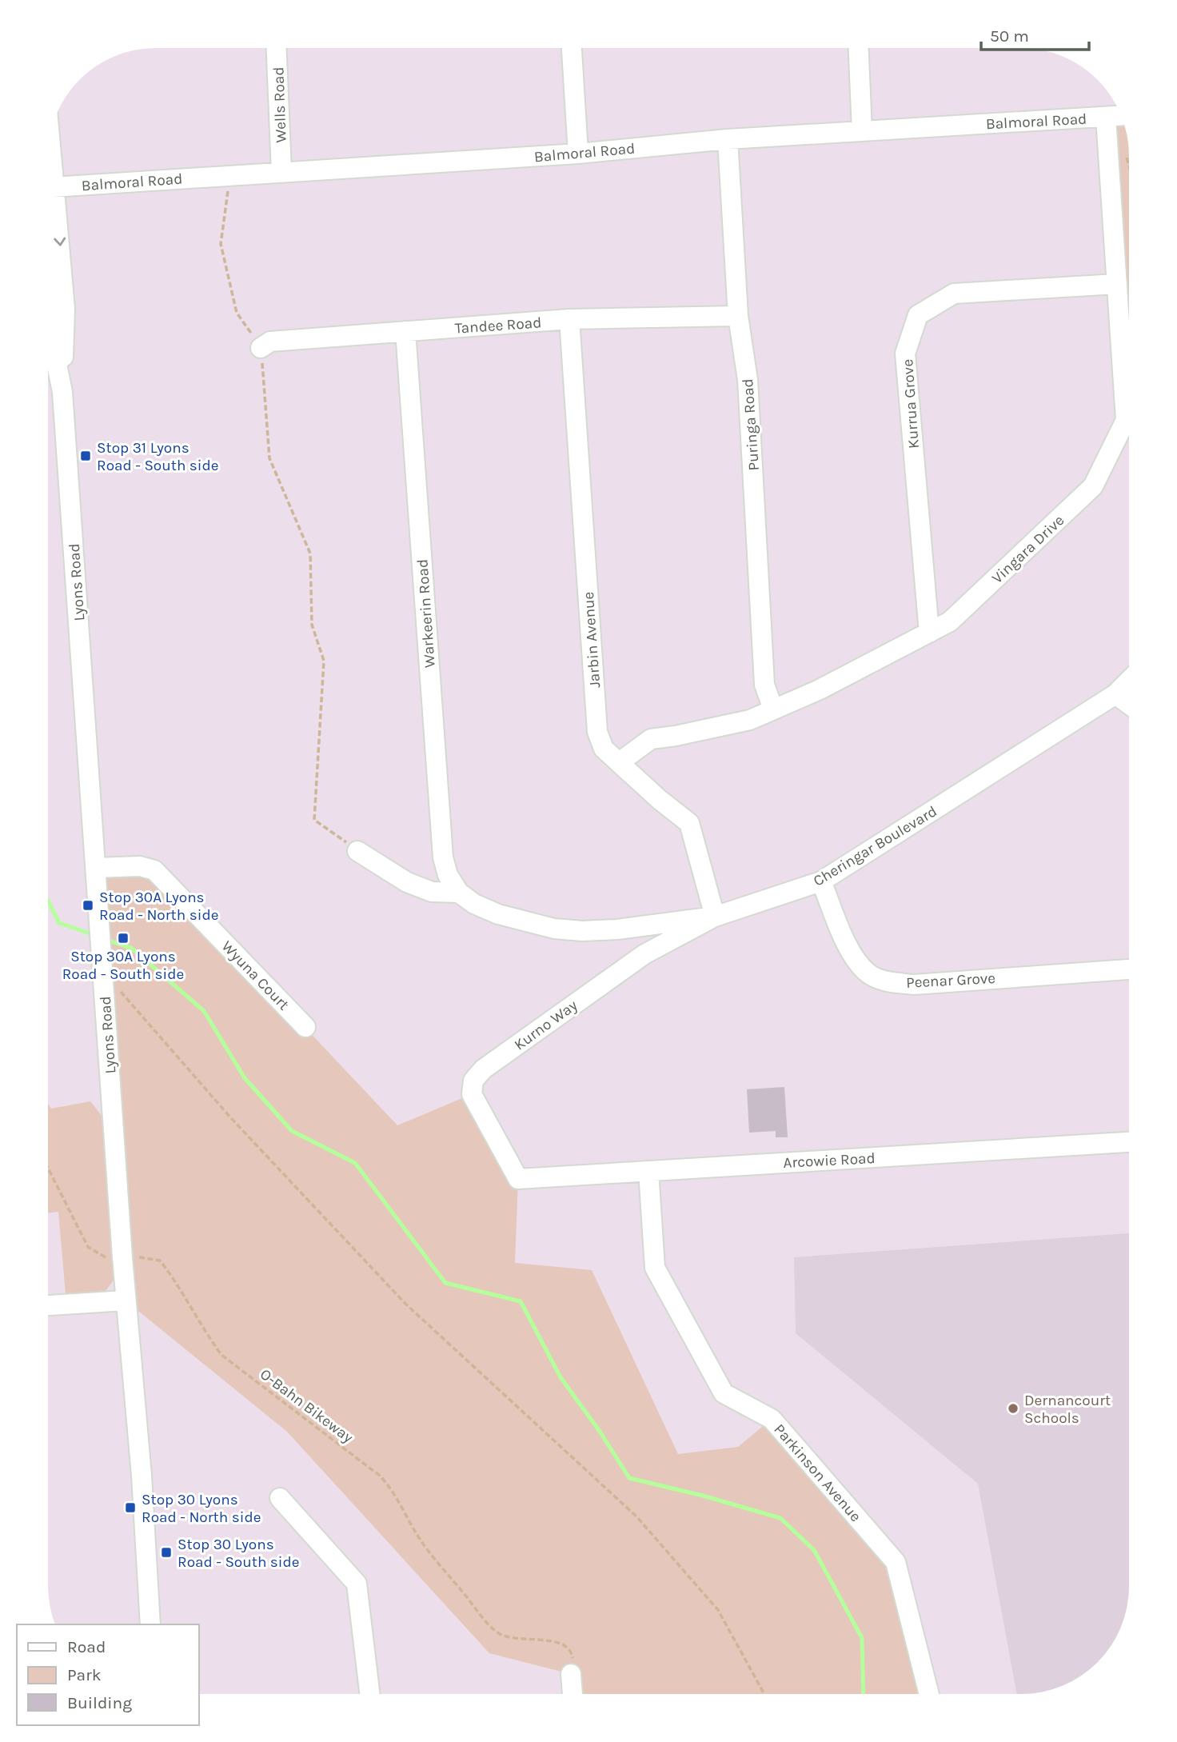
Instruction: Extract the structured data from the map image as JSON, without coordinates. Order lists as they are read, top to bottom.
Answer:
{
  "streets": {
    "street": [
      "Wells Road",
      "Balmoral Road",
      "Tandee Road",
      "Kurrua Grove",
      "Puringa Road",
      "Vingara Drive",
      "Lyons Road",
      "Warkeerin Road",
      "Jarbin Avenue",
      "Cheringar Boulevard",
      "Wyuna Court",
      "Peenar Grove",
      "Kurno Way",
      "Arcowie Road",
      "Parkinson Avenue"
    ],
    "path": ["O-Bahn Bikeway"]
  },
  "crossings": [
    ["Wells Road", "Balmoral Road"],
    ["Balmoral Road", "Puringa Road"],
    ["Balmoral Road", "Vingara Drive"],
    ["Balmoral Road", "Lyons Road"],
    ["Tandee Road", "Puringa Road"],
    ["Tandee Road", "Warkeerin Road"],
    ["Tandee Road", "Jarbin Avenue"],
    ["Kurrua Grove", "Vingara Drive"],
    ["Puringa Road", "Vingara Drive"],
    ["Vingara Drive", "Jarbin Avenue"],
    ["Lyons Road", "Wyuna Court"],
    ["Lyons Road", "O-Bahn Bikeway"],
    ["Warkeerin Road", "Cheringar Boulevard"],
    ["Jarbin Avenue", "Cheringar Boulevard"],
    ["Jarbin Avenue", "Kurno Way"],
    ["Cheringar Boulevard", "Peenar Grove"],
    ["Cheringar Boulevard", "Kurno Way"],
    ["Kurno Way", "Arcowie Road"],
    ["Arcowie Road", "Parkinson Avenue"]
  ],
  "places": {
    "transit": [
      "Stop 31 Lyons Road - South side",
      "Stop 30A Lyons Road - North side",
      "Stop 30A Lyons Road - South side",
      "Stop 30 Lyons Road - North side",
      "Stop 30 Lyons Road - South side"
    ],
    "other": ["Dernancourt Schools"]
  },
  "legend": ["Road", "Park", "Building"],
  "scale_bar": "50 m"
}
